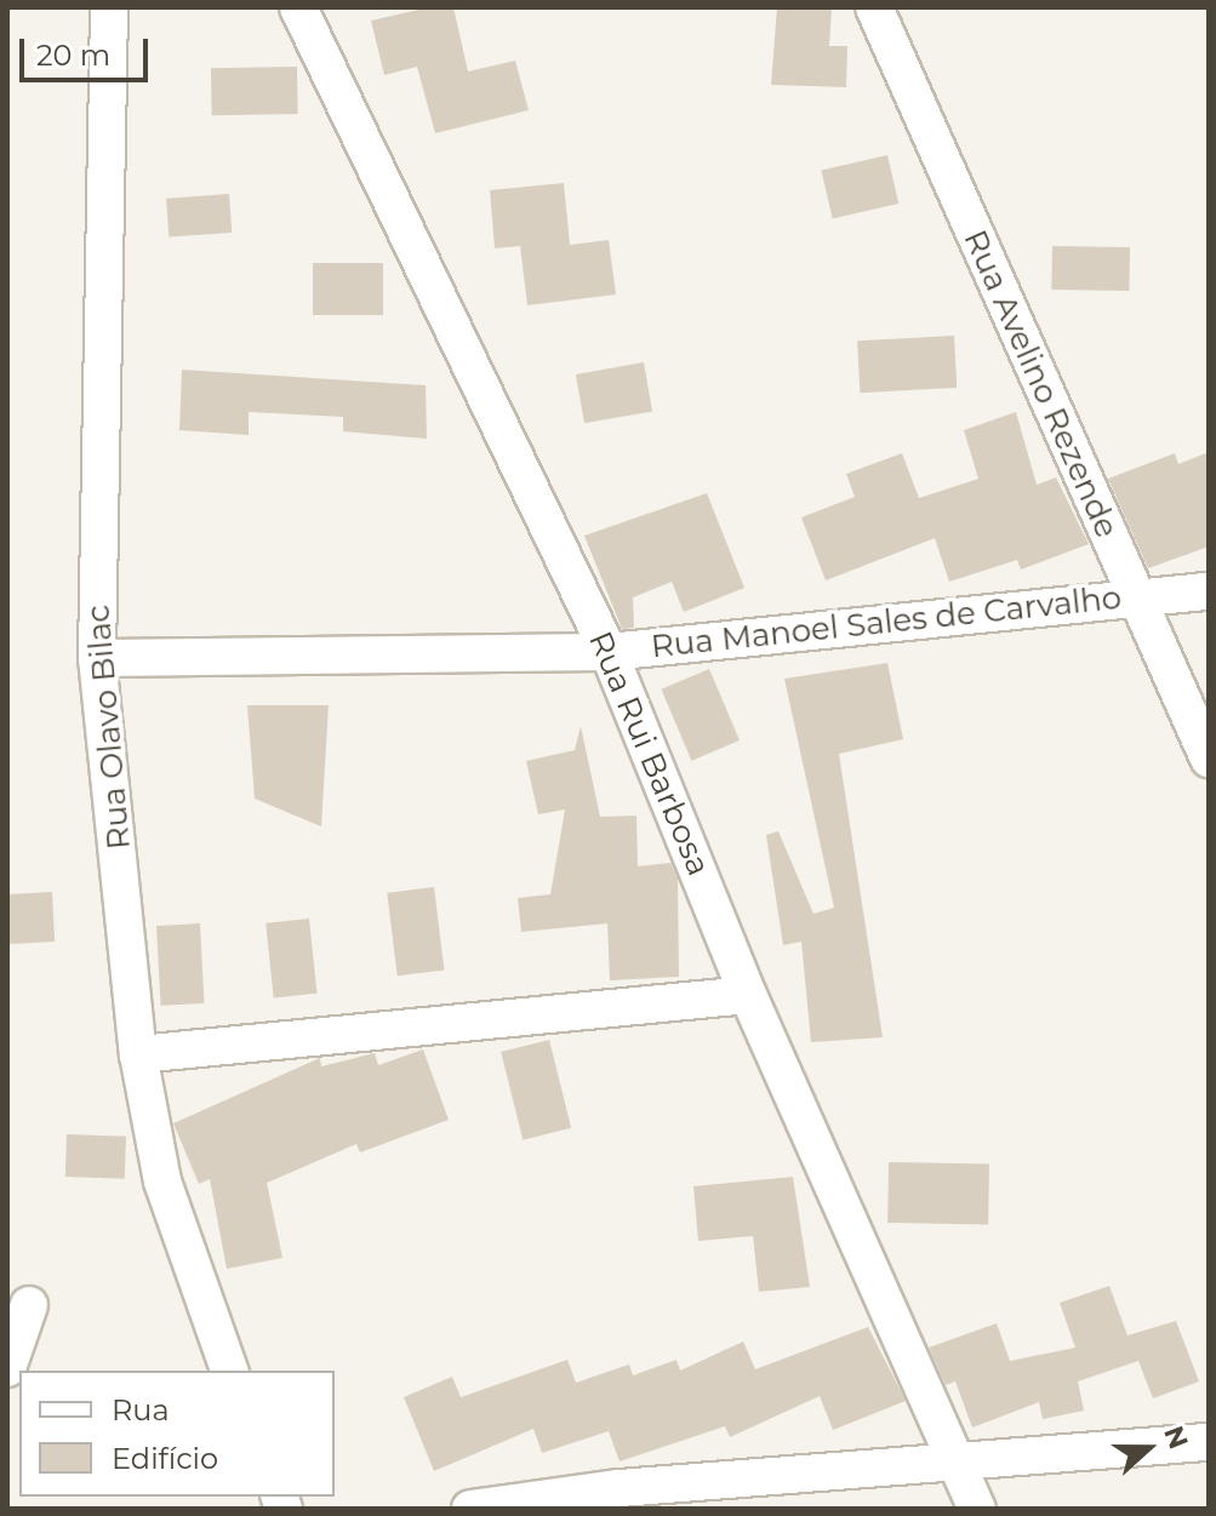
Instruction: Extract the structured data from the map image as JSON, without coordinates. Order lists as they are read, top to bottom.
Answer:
{
  "streets": {
    "street": [
      "Rua Avelino Rezende",
      "Rua Manoel Sales de Carvalho",
      "Rua Olavo Bilac",
      "Rua Rui Barbosa"
    ]
  },
  "crossings": [
    ["Rua Avelino Rezende", "Rua Manoel Sales de Carvalho"],
    ["Rua Manoel Sales de Carvalho", "Rua Olavo Bilac"],
    ["Rua Manoel Sales de Carvalho", "Rua Rui Barbosa"]
  ],
  "legend": ["Rua", "Edifício"],
  "scale_bar": "20 m",
  "north": "right"
}
